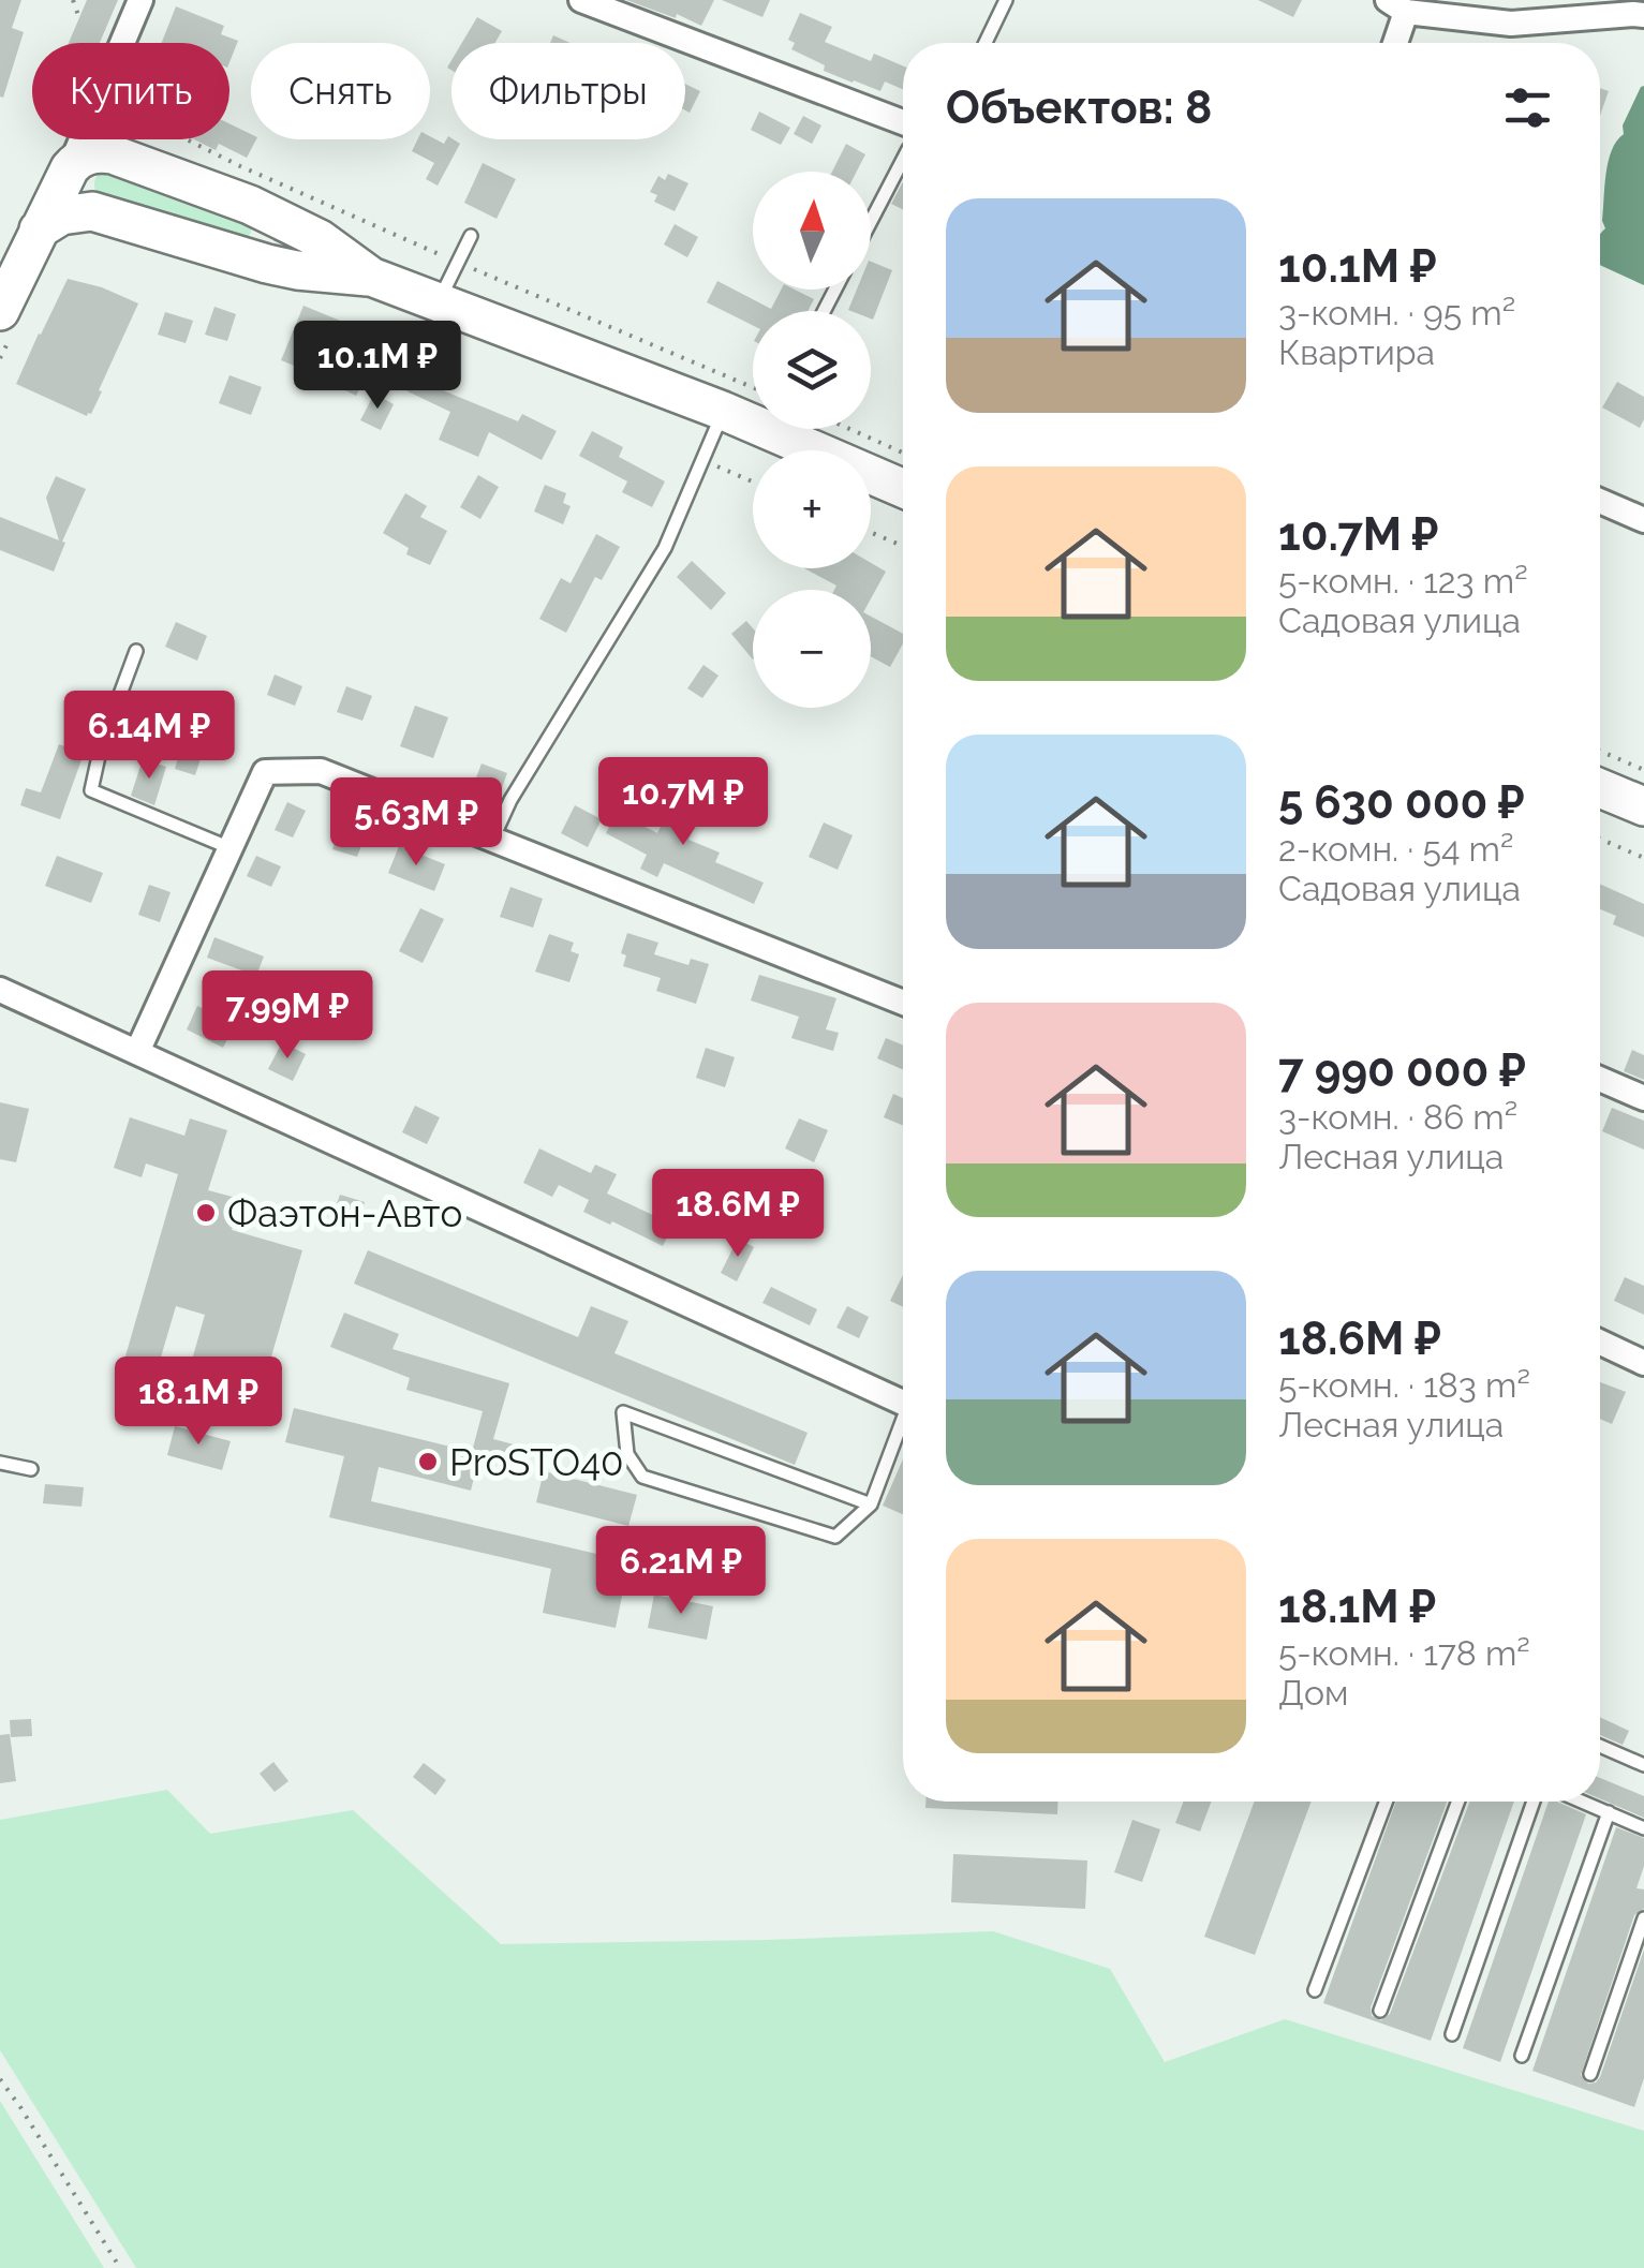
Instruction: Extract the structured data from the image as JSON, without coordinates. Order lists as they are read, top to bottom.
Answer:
{
  "places": ["Фаэтон-Авто", "ProSTO40"],
  "north": "top",
  "page": {
    "chip": ["Купить", "Снять", "Фильтры"],
    "heading": "Объектов: 8",
    "map_buttons": ["+", "−"],
    "list": [
      {
        "name": "10.1M ₽",
        "note": "3-комн. · 95 m² · Квартира"
      },
      {
        "name": "10.7M ₽",
        "note": "5-комн. · 123 m² · Садовая улица"
      },
      {
        "name": "5 630 000 ₽",
        "note": "2-комн. · 54 m² · Садовая улица"
      },
      {
        "name": "7 990 000 ₽",
        "note": "3-комн. · 86 m² · Лесная улица"
      },
      {
        "name": "18.6M ₽",
        "note": "5-комн. · 183 m² · Лесная улица"
      },
      {
        "name": "18.1M ₽",
        "note": "5-комн. · 178 m² · Дом"
      }
    ],
    "price": [
      "10.1M ₽",
      "6.14M ₽",
      "10.7M ₽",
      "5.63M ₽",
      "7.99M ₽",
      "18.6M ₽",
      "18.1M ₽",
      "6.21M ₽"
    ]
  }
}
